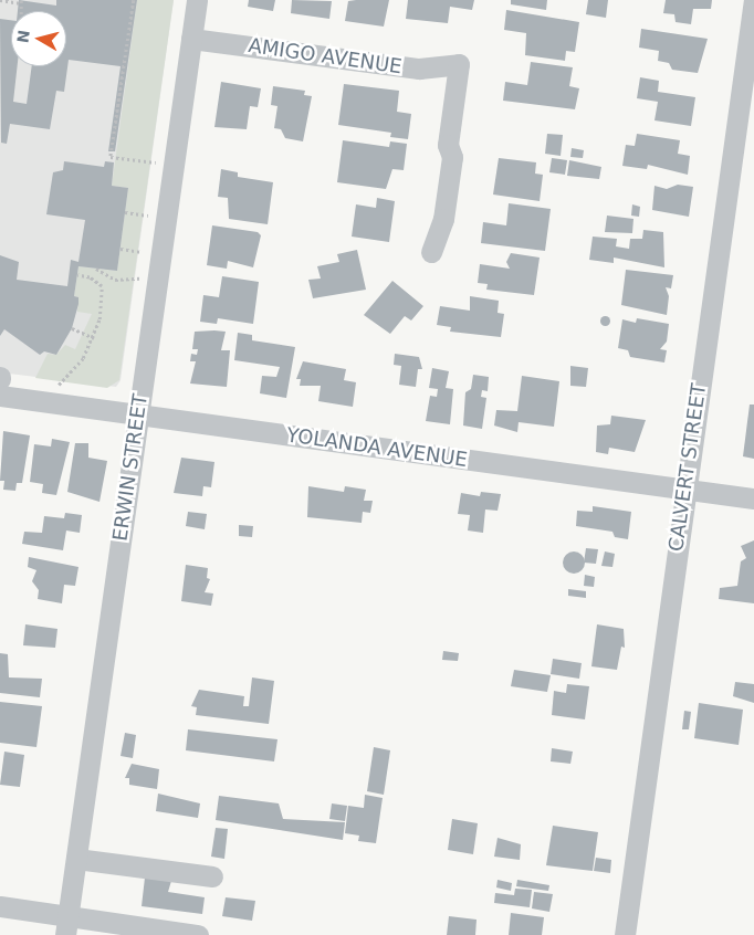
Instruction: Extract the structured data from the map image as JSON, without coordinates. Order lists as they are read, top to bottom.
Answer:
{
  "streets": {
    "street": [
      "AMIGO AVENUE",
      "YOLANDA AVENUE",
      "ERWIN STREET",
      "CALVERT STREET"
    ]
  },
  "crossings": [
    ["AMIGO AVENUE", "ERWIN STREET"],
    ["YOLANDA AVENUE", "ERWIN STREET"],
    ["YOLANDA AVENUE", "CALVERT STREET"]
  ],
  "north": "left"
}
